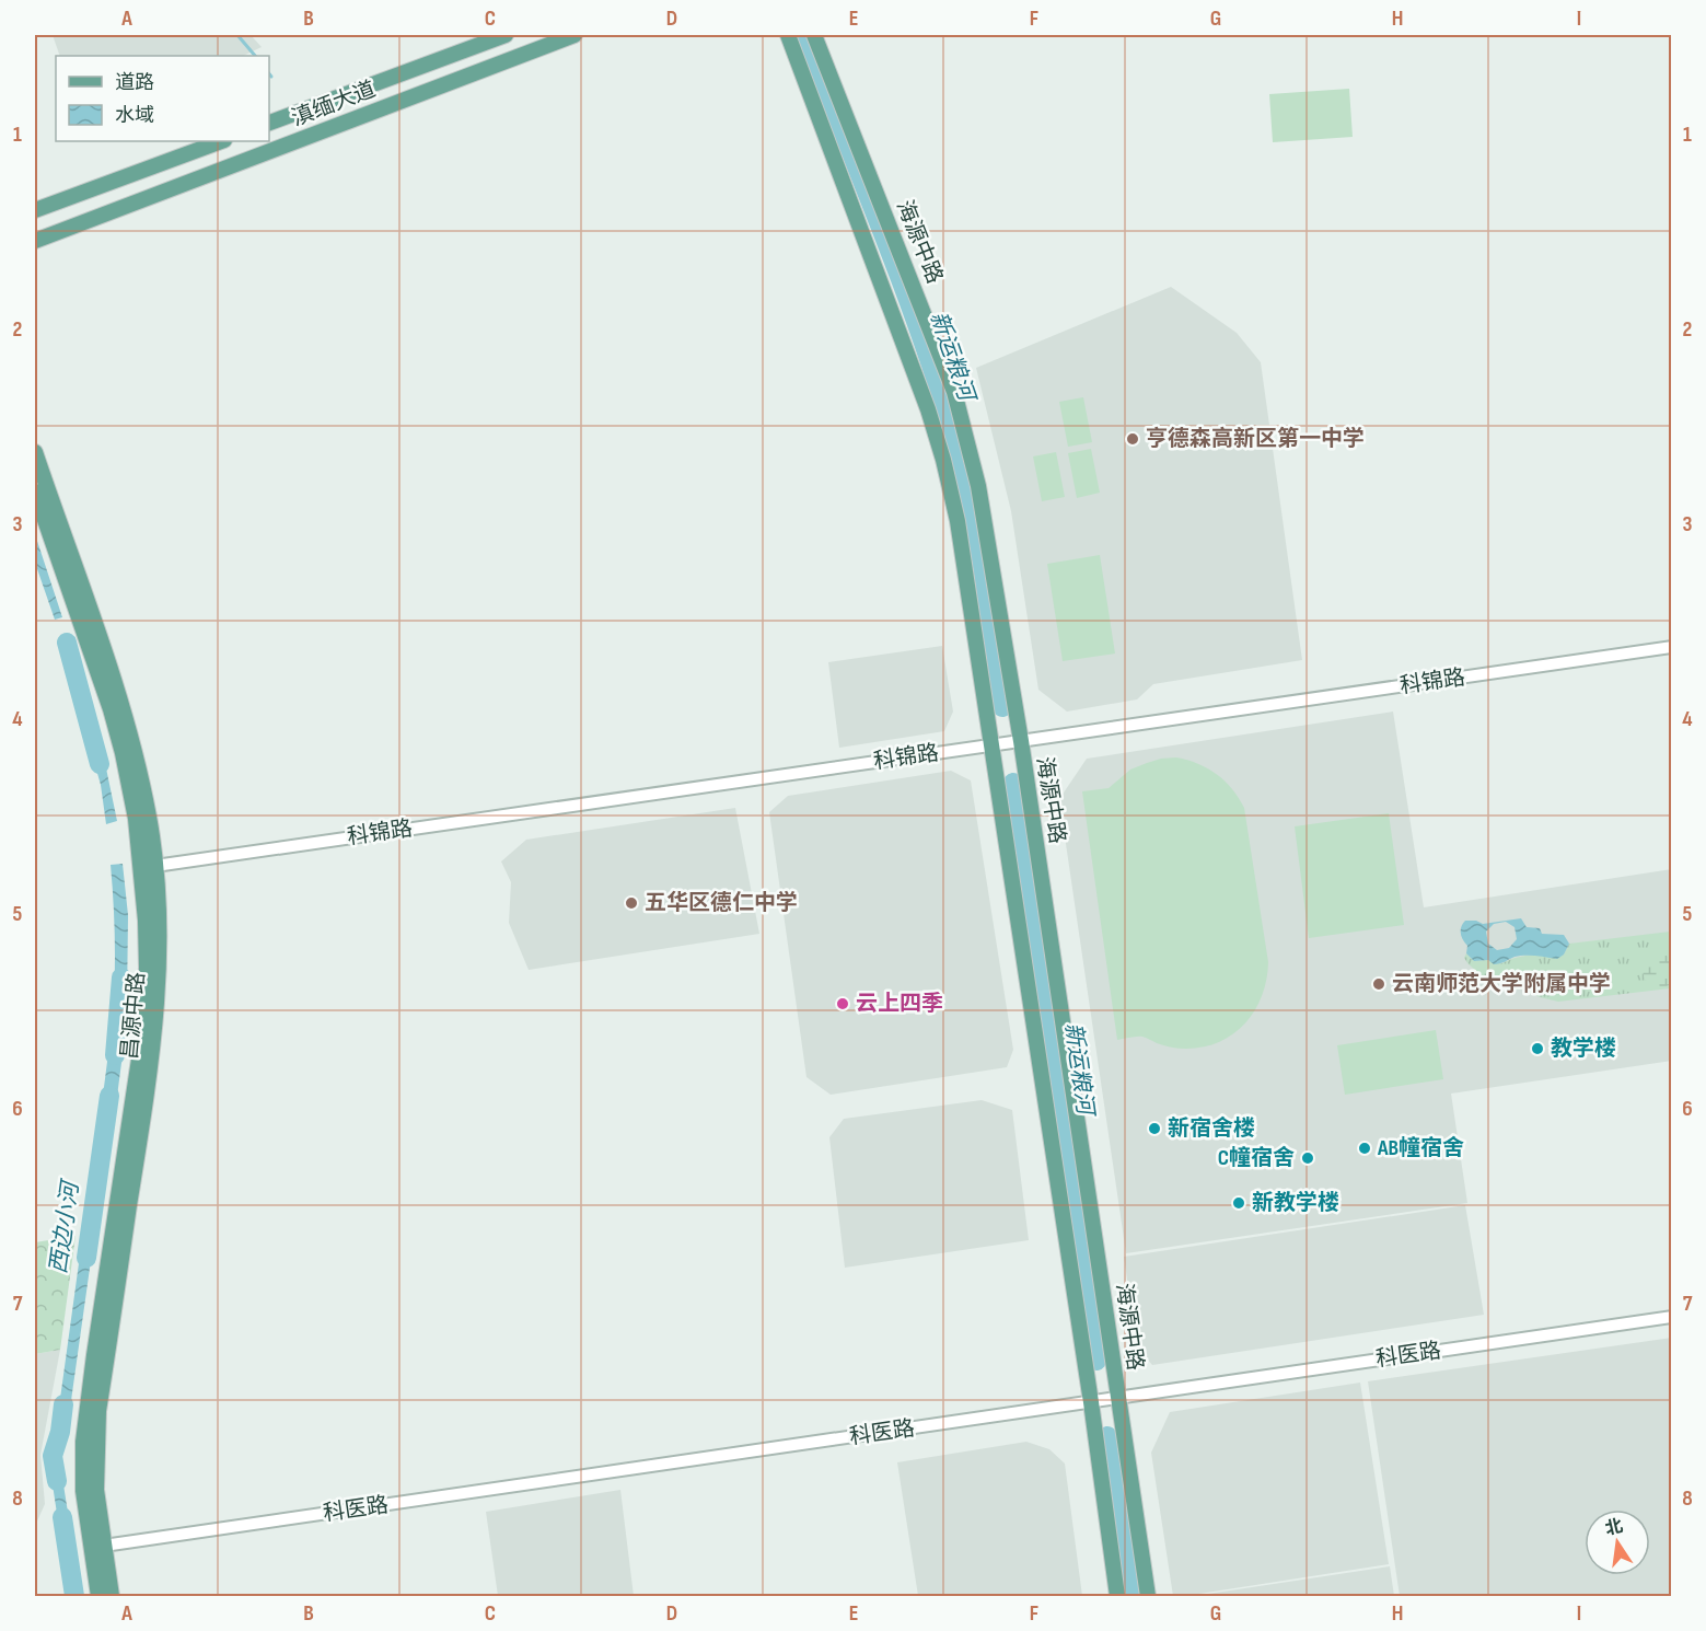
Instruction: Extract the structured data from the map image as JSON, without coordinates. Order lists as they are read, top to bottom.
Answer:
{
  "streets": {
    "main road": ["滇缅大道", "海源中路", "昌源中路"],
    "street": ["科锦路", "科医路"]
  },
  "crossings": [
    ["海源中路", "科锦路"],
    ["海源中路", "科医路"],
    ["科锦路", "昌源中路"],
    ["昌源中路", "科医路"]
  ],
  "water": ["新运粮河", "西边小河"],
  "places": [
    "亨德森高新区第一中学",
    "五华区德仁中学",
    "云南师范大学附属中学",
    "云上四季",
    "教学楼",
    "新宿舍楼",
    "AB幢宿舍",
    "C幢宿舍",
    "新教学楼"
  ],
  "legend": ["道路", "水域"],
  "north": "top",
  "grid": {
    "columns": [
      "A",
      "B",
      "C",
      "D",
      "E",
      "F",
      "G",
      "H",
      "I"
    ],
    "rows": [
      "1",
      "2",
      "3",
      "4",
      "5",
      "6",
      "7",
      "8"
    ]
  }
}
